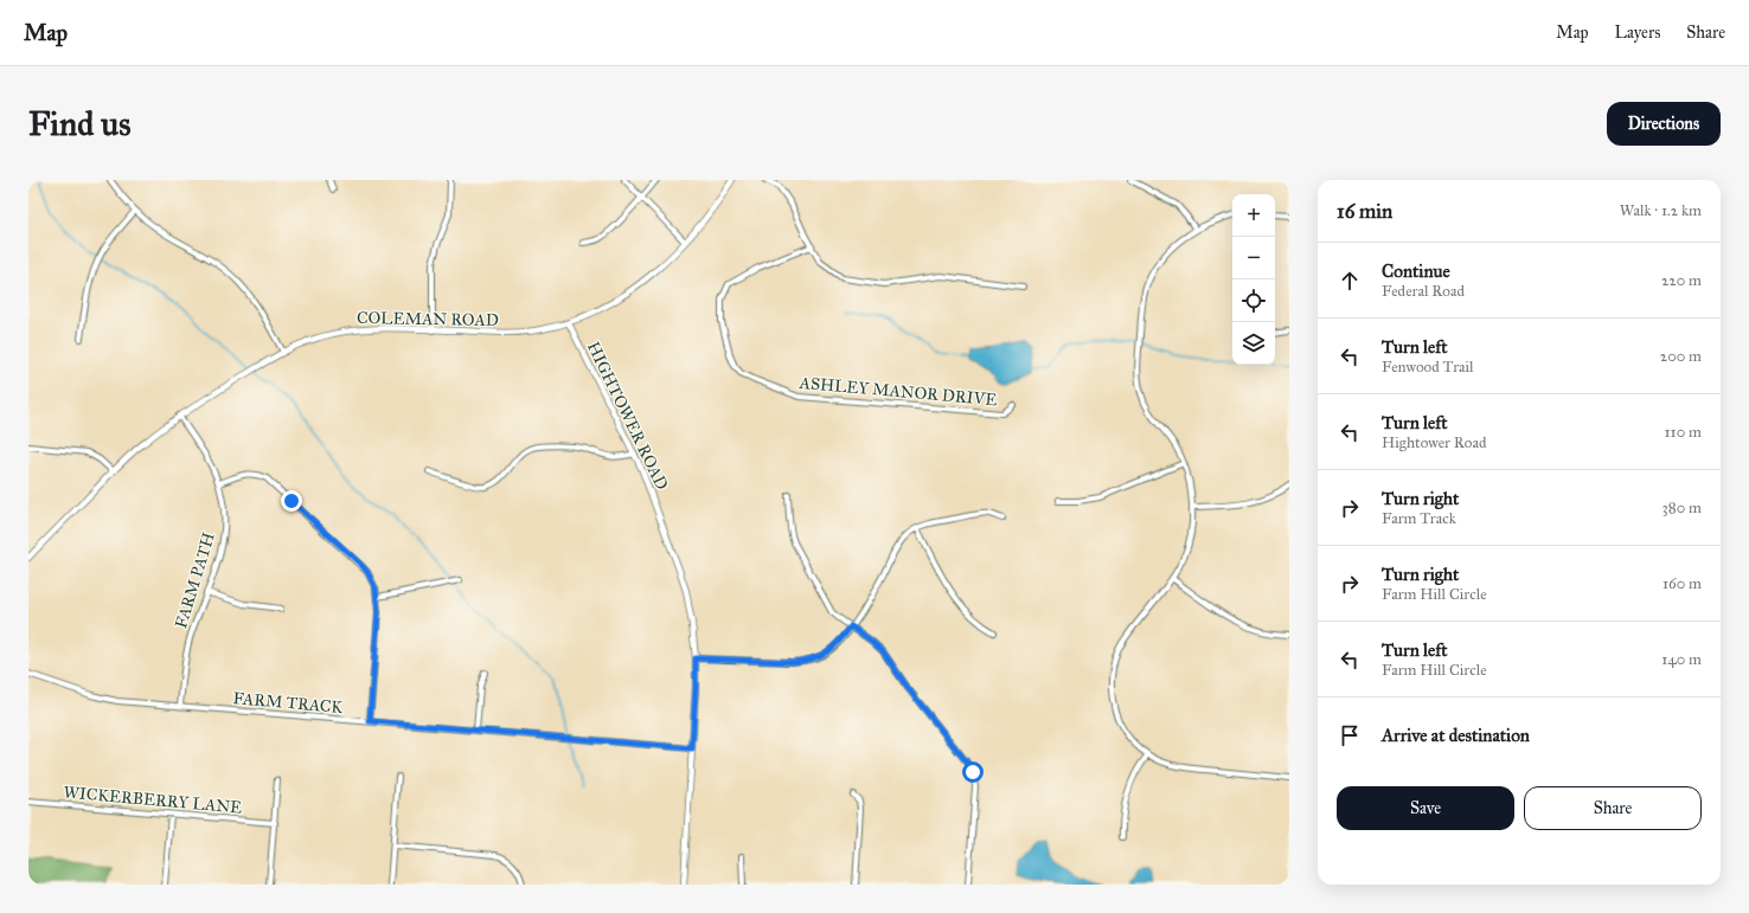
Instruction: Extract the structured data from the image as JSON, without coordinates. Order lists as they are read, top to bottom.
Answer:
{
  "streets": {
    "street": [
      "COLEMAN ROAD",
      "ASHLEY MANOR DRIVE",
      "HIGHTOWER ROAD",
      "FARM PATH",
      "FARM TRACK",
      "WICKERBERRY LANE"
    ]
  },
  "crossings": [
    ["COLEMAN ROAD", "HIGHTOWER ROAD"],
    ["COLEMAN ROAD", "FARM PATH"],
    ["HIGHTOWER ROAD", "FARM TRACK"],
    ["FARM PATH", "FARM TRACK"]
  ],
  "page": {
    "header": "Map",
    "nav": ["Map", "Layers", "Share"],
    "buttons": [
      "Directions",
      ["Save", "Share"]
    ],
    "title": "Find us",
    "heading": ["16 min", "Walk · 1.2 km"],
    "map_buttons": ["+", "−"],
    "list": [
      ["Continue", "Federal Road", "220 m"],
      ["Turn left", "Fenwood Trail", "200 m"],
      ["Turn left", "Hightower Road", "110 m"],
      ["Turn right", "Farm Track", "380 m"],
      ["Turn right", "Farm Hill Circle", "160 m"],
      ["Turn left", "Farm Hill Circle", "140 m"],
      "Arrive at destination"
    ]
  }
}
